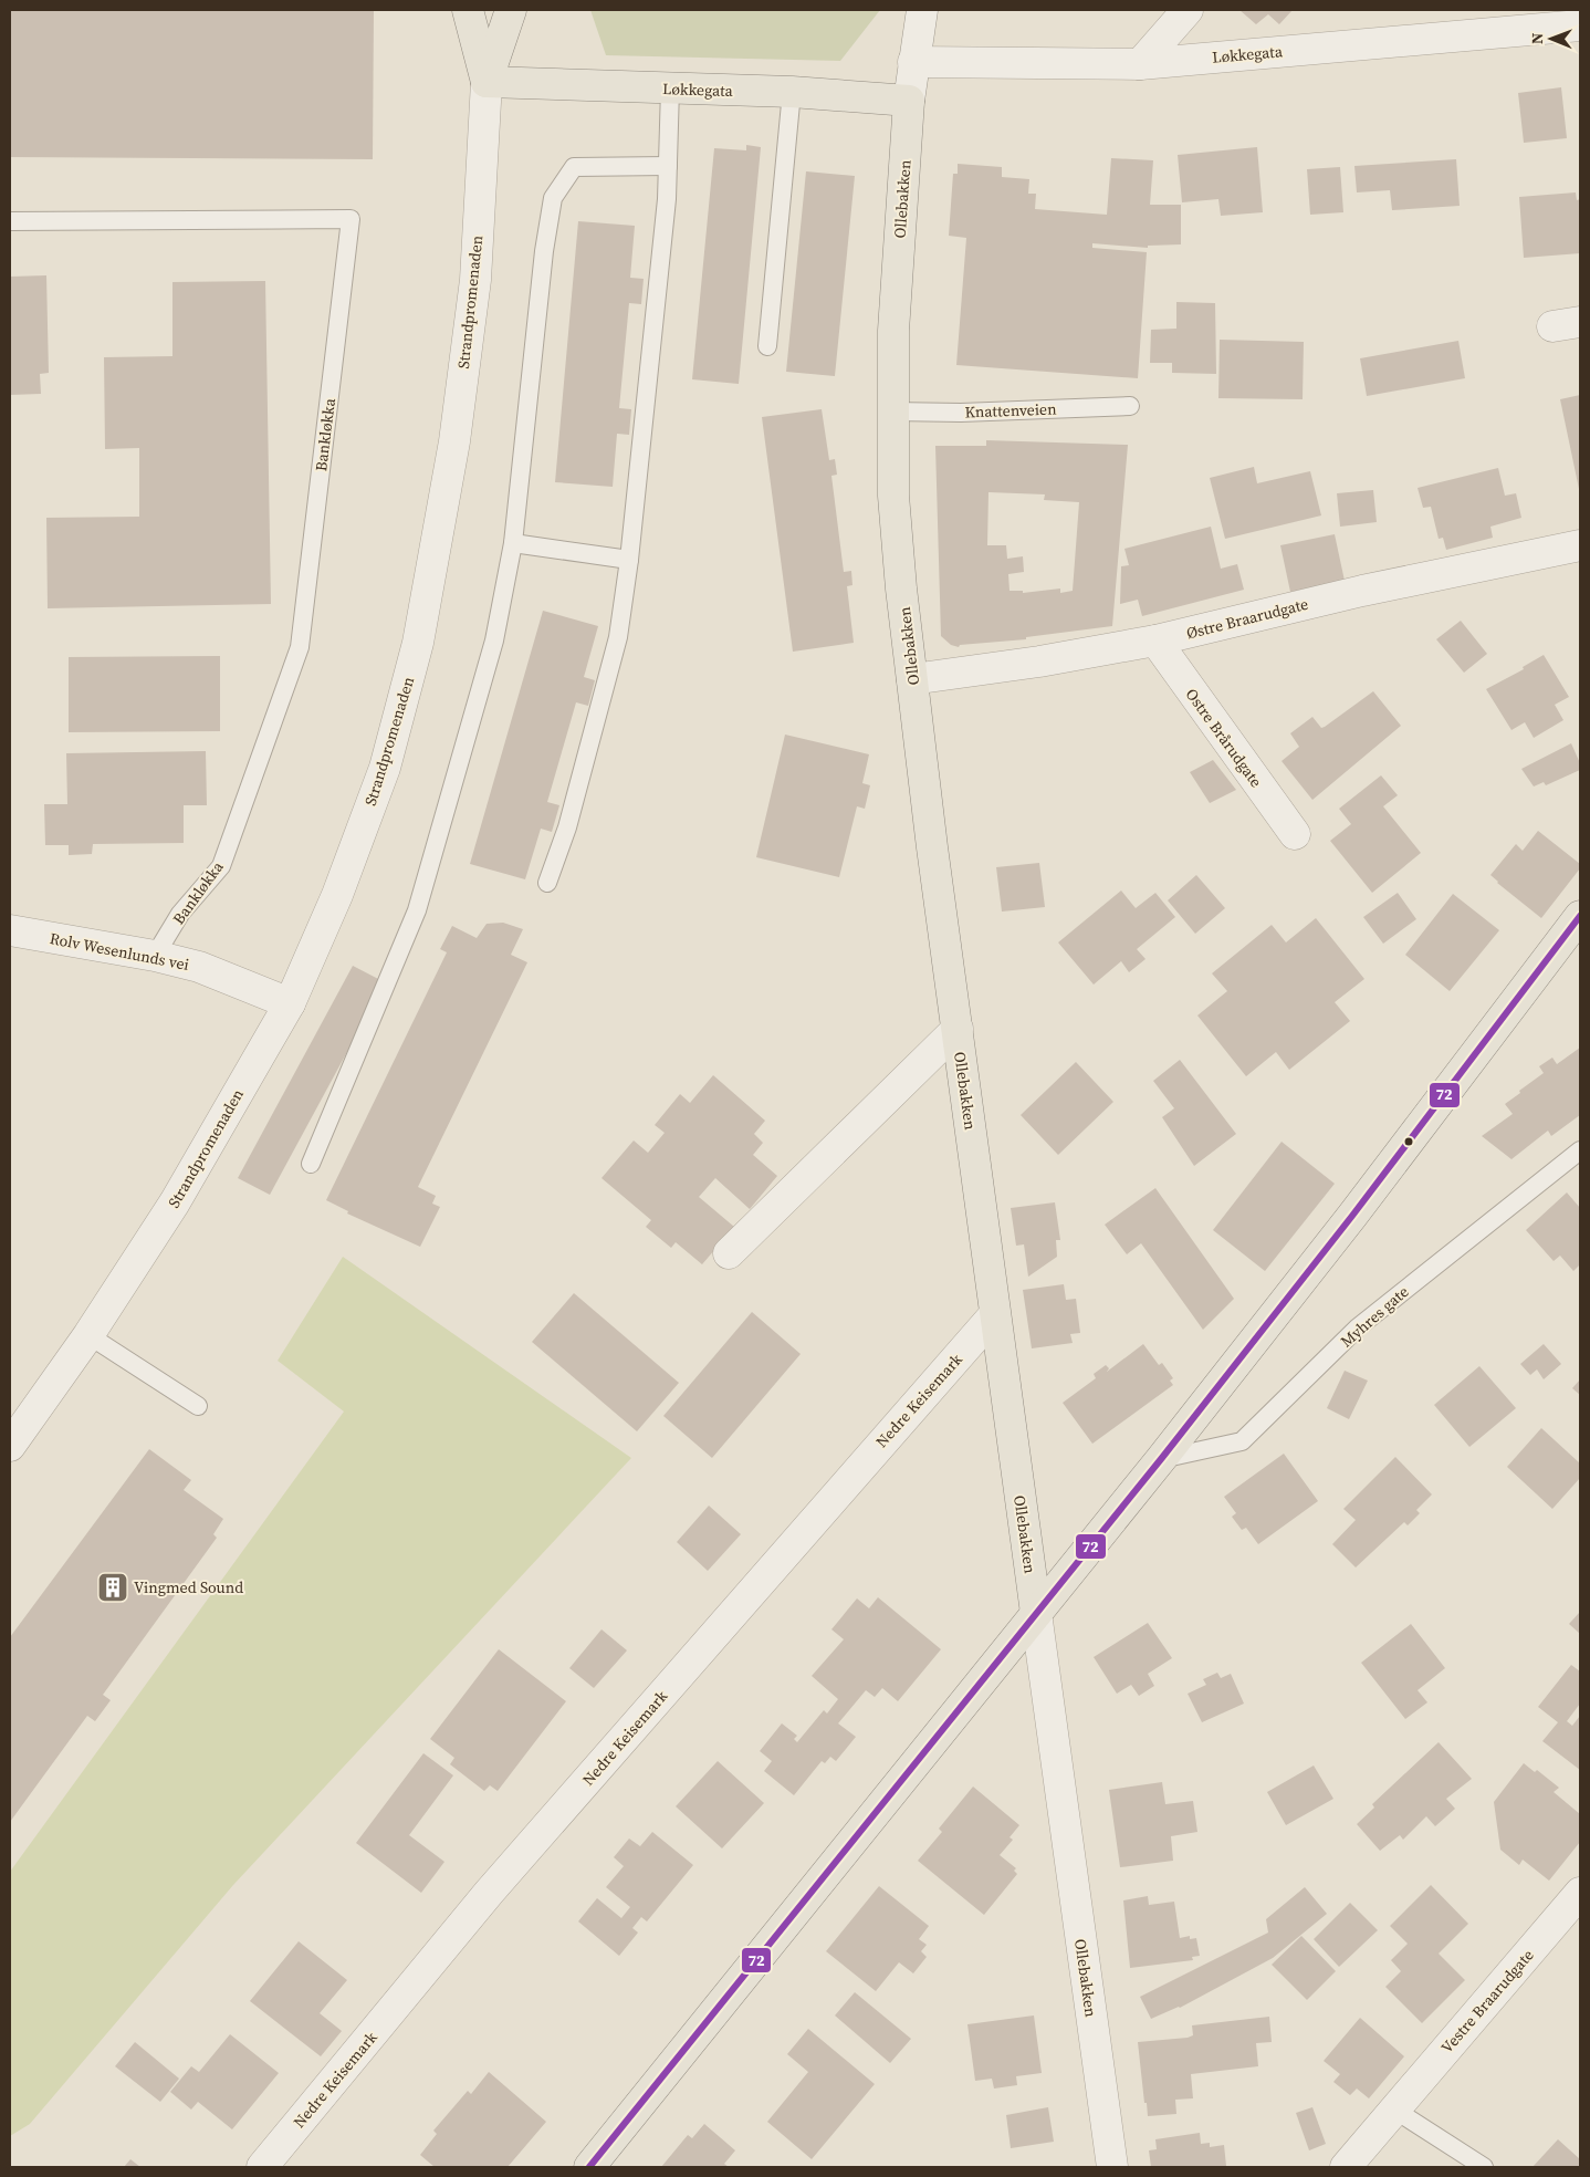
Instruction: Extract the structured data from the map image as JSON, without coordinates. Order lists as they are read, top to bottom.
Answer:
{
  "streets": {
    "main road": ["Løkkegata", "Ollebakken", "Strandpromenaden"],
    "street": [
      "Østre Braarudgate",
      "Ostre Brårudgate",
      "Rolv Wesenlunds vei",
      "Nedre Keisemark",
      "Vestre Braarudgate"
    ],
    "lane": ["Knattenveien", "Bankløkka", "Myhres gate"]
  },
  "crossings": [
    ["Løkkegata", "Ollebakken"],
    ["Løkkegata", "Strandpromenaden"],
    ["Ollebakken", "Knattenveien"],
    ["Ollebakken", "Østre Braarudgate"],
    ["Ollebakken", "Nedre Keisemark"],
    ["Strandpromenaden", "Rolv Wesenlunds vei"],
    ["Bankløkka", "Rolv Wesenlunds vei"],
    ["Østre Braarudgate", "Ostre Brårudgate"]
  ],
  "places": {
    "building": ["Vingmed Sound"]
  },
  "lines": ["transit line 72"],
  "north": "left"
}
